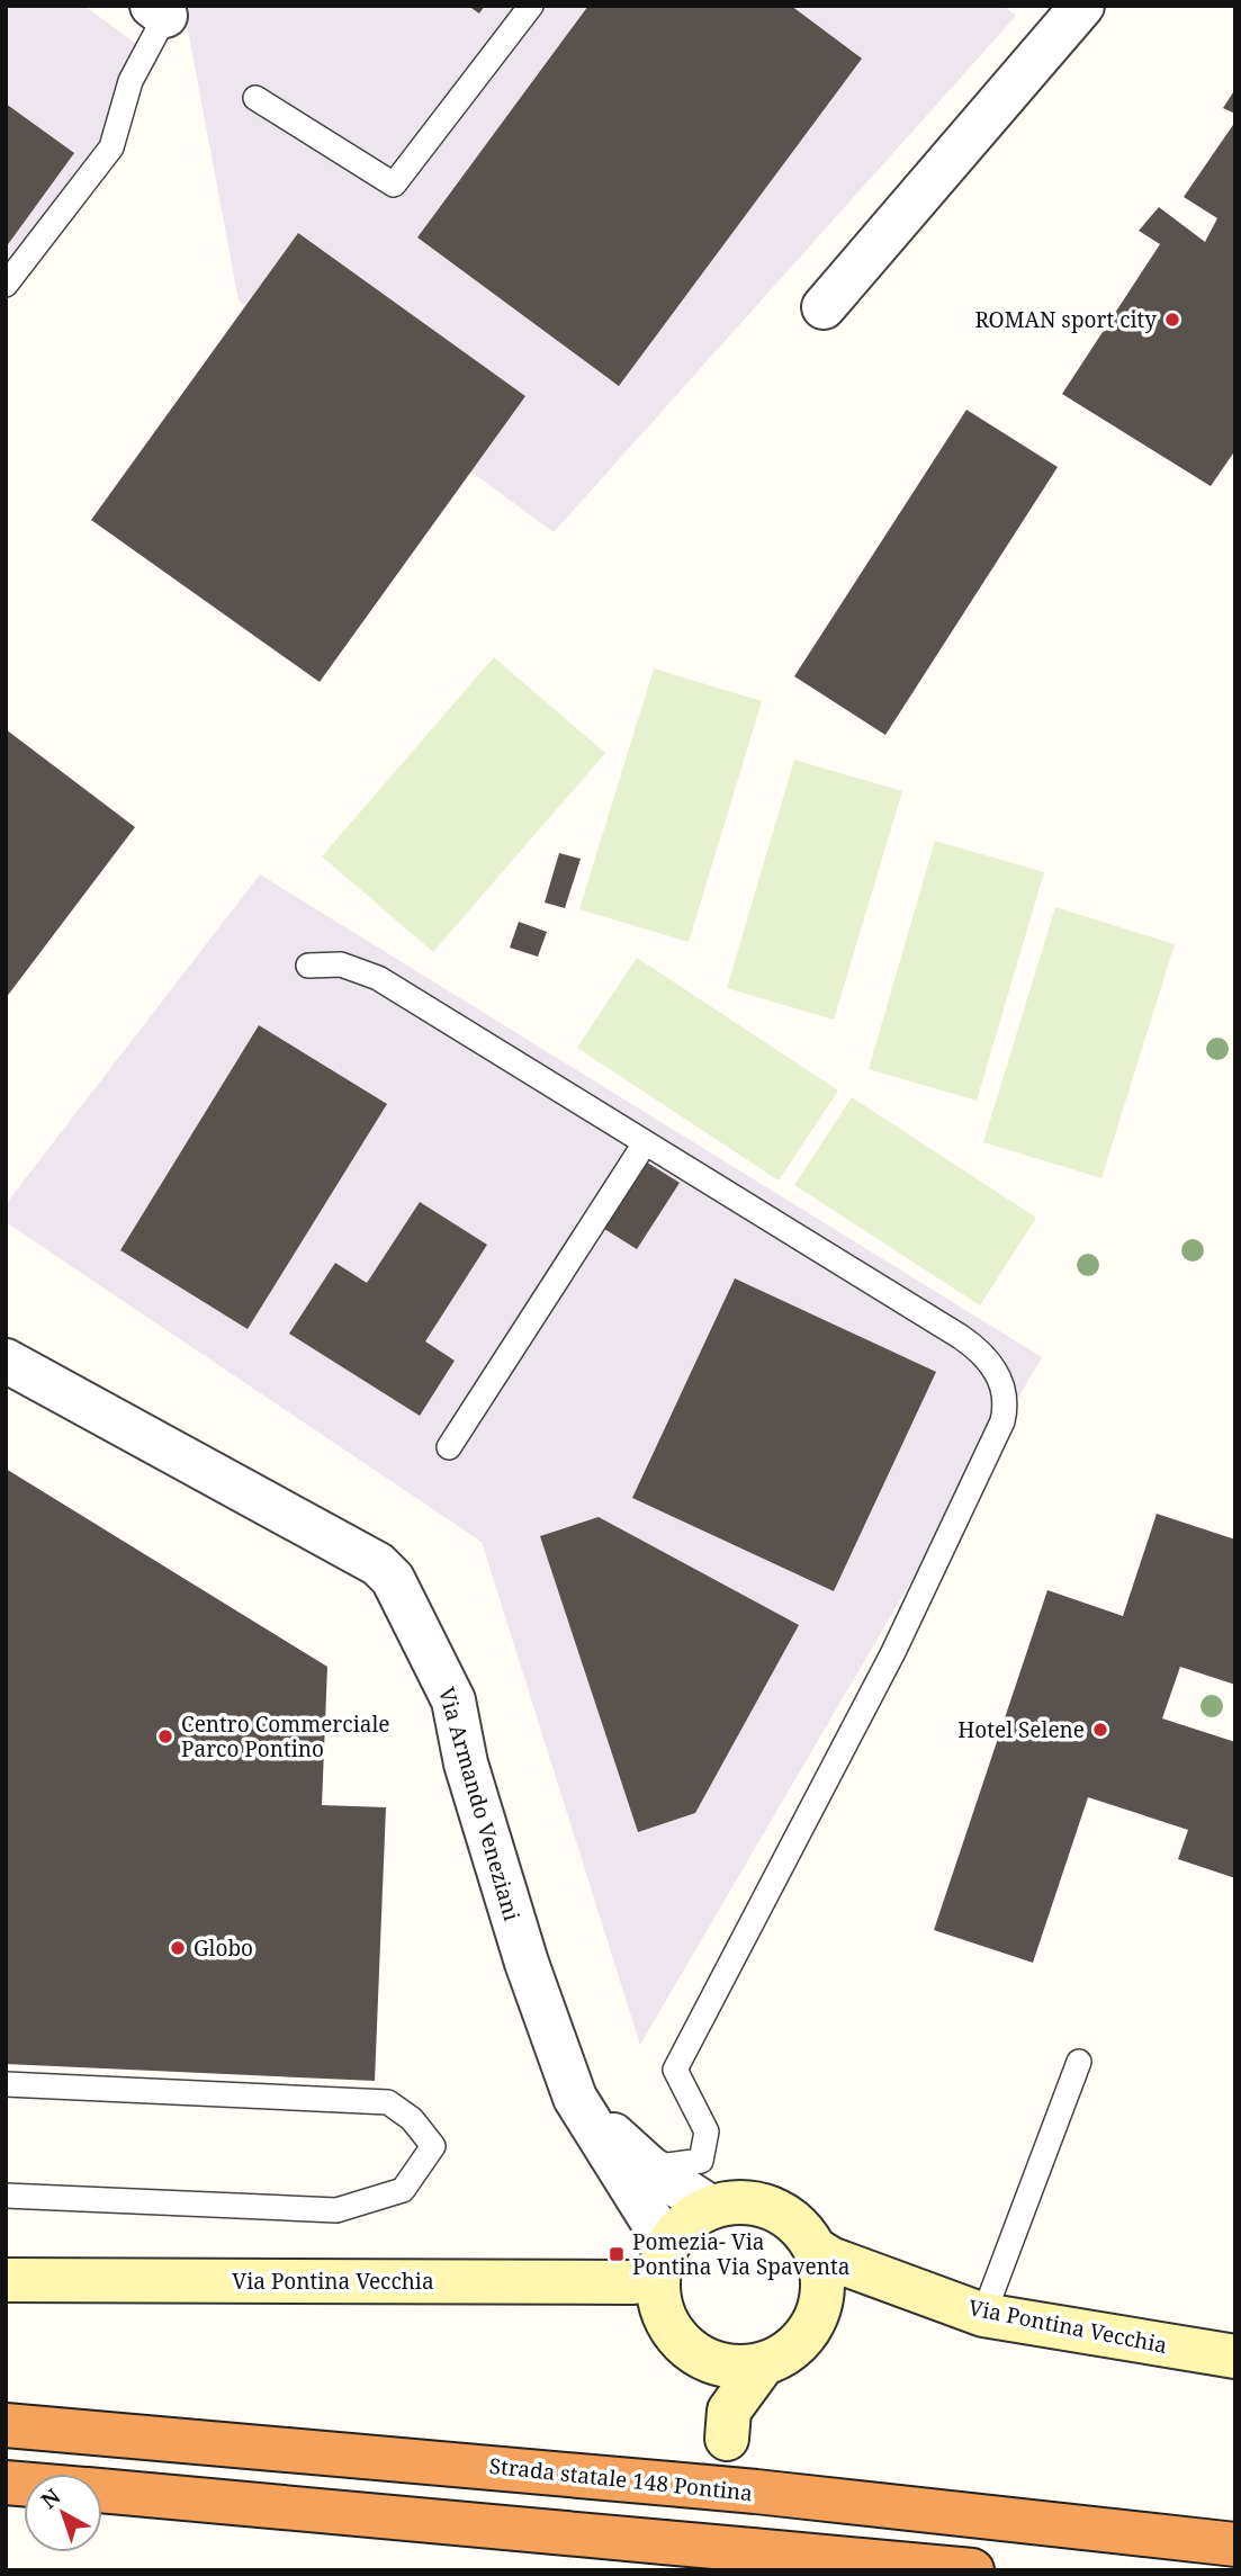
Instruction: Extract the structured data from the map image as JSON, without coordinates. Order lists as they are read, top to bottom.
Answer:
{
  "streets": {
    "highway": ["Strada statale 148 Pontina"],
    "street": ["Via Armando Veneziani", "Via Pontina Vecchia"]
  },
  "crossings": [
    ["Via Armando Veneziani", "Via Pontina Vecchia"]
  ],
  "places": {
    "other": [
      "ROMAN sport city",
      "Hotel Selene",
      "Centro Commerciale Parco Pontino",
      "Globo"
    ],
    "transit": ["Pomezia- Via Pontina Via Spaventa"]
  },
  "north": "top left"
}
